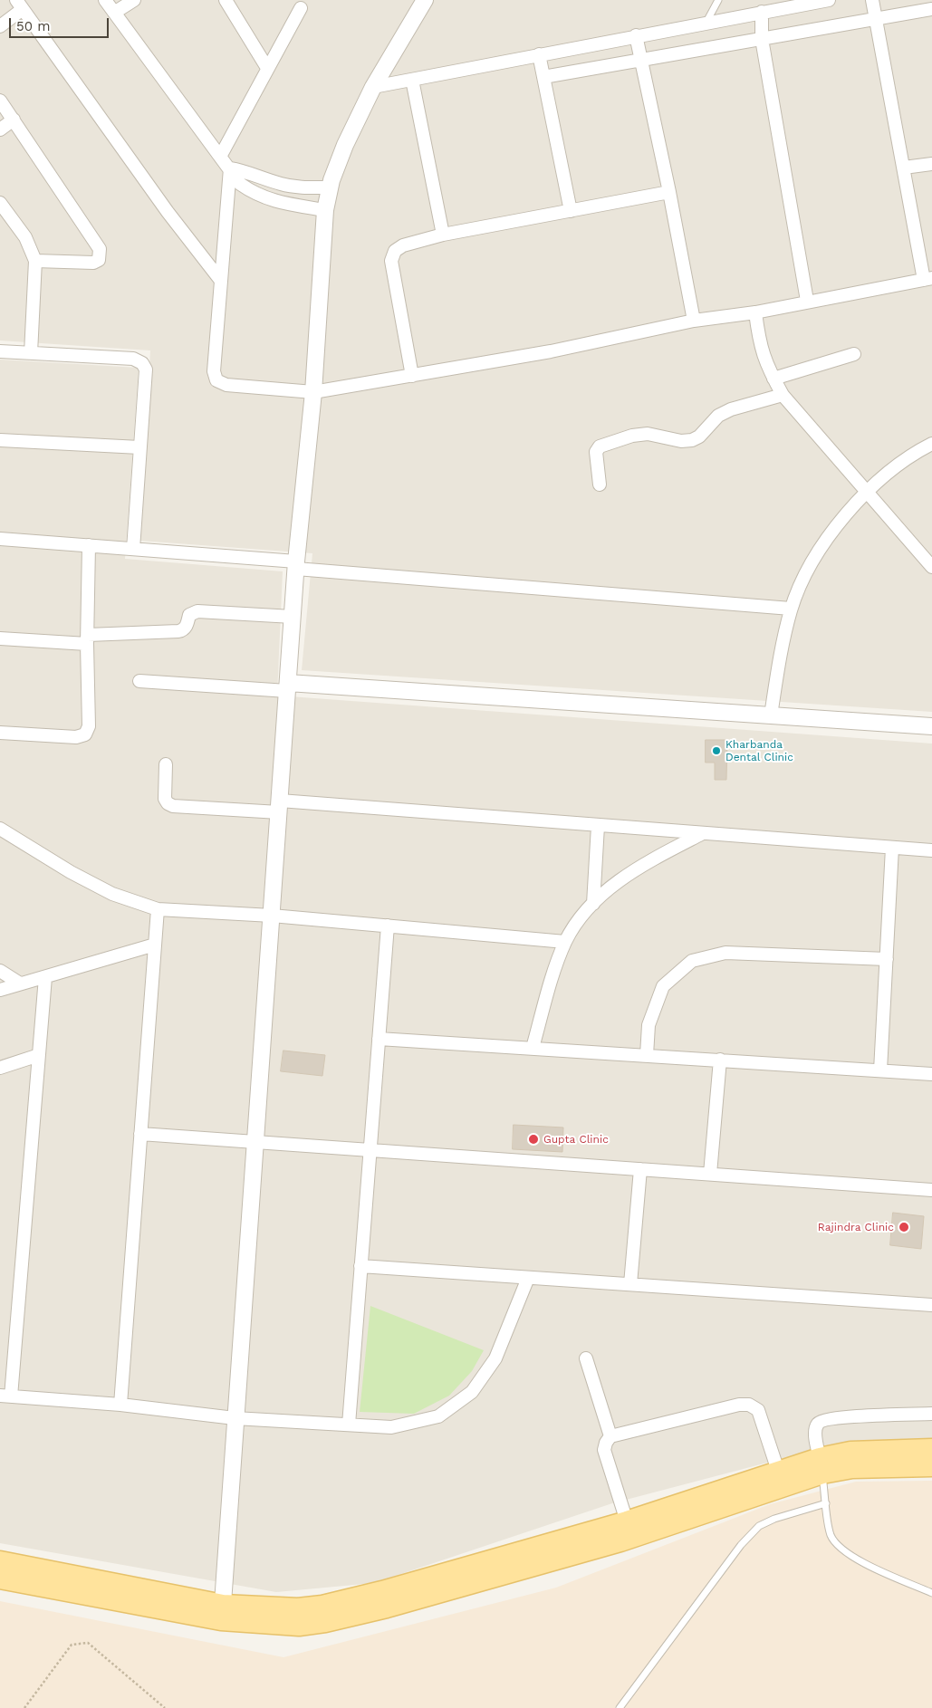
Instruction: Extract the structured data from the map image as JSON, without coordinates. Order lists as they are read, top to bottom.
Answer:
{
  "places": ["Kharbanda Dental Clinic", "Gupta Clinic", "Rajindra Clinic"],
  "scale_bar": "50 m"
}
